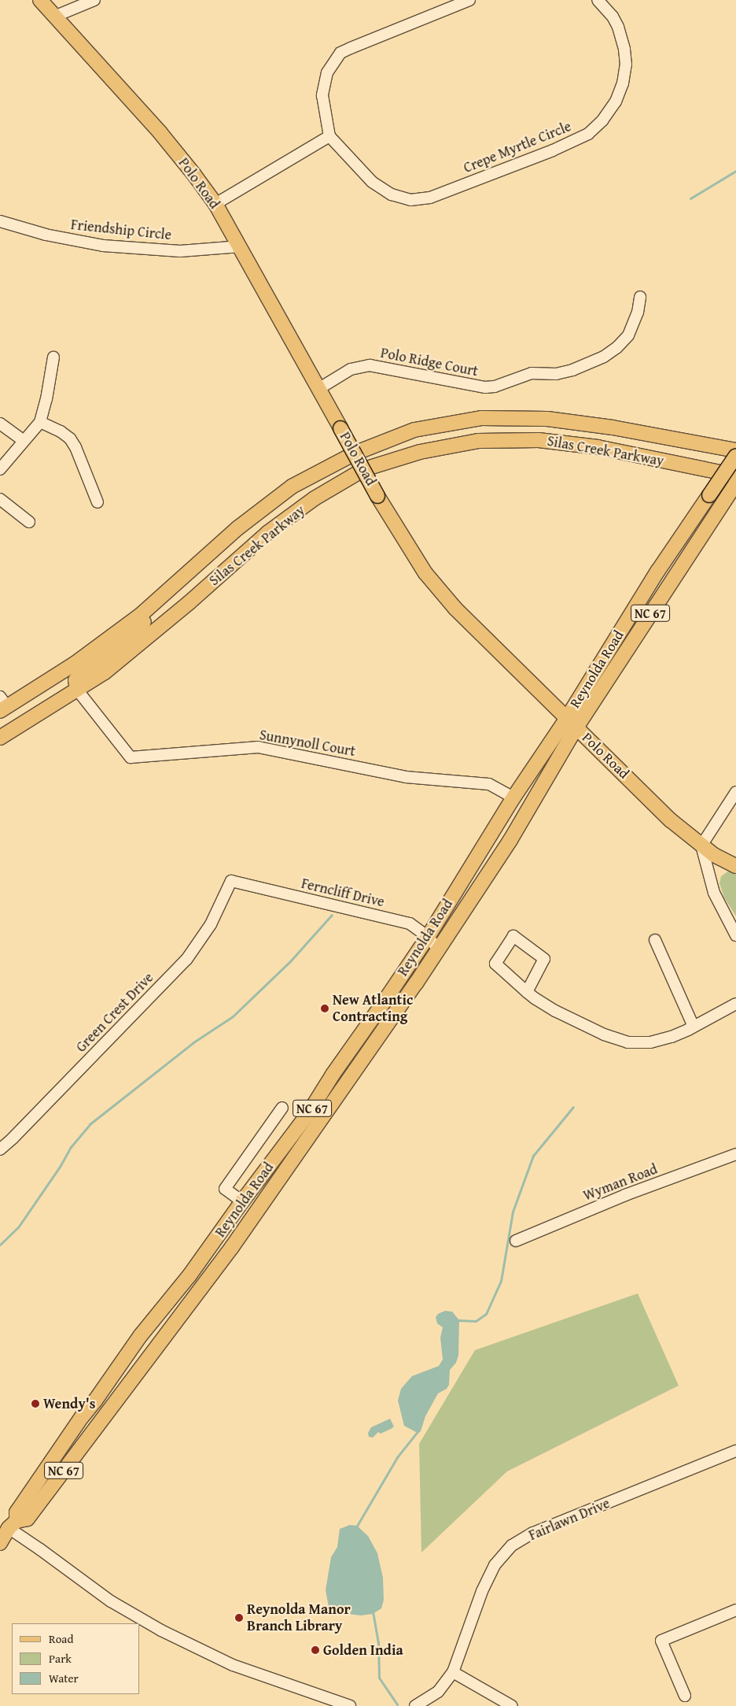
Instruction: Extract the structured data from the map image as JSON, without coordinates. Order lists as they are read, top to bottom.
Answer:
{
  "streets": {
    "main road": [
      "Polo Road",
      "Silas Creek Parkway",
      "NC 67",
      "Reynolda Road"
    ],
    "street": [
      "Crepe Myrtle Circle",
      "Friendship Circle",
      "Polo Ridge Court",
      "Sunnynoll Court",
      "Ferncliff Drive",
      "Green Crest Drive",
      "Wyman Road",
      "Fairlawn Drive"
    ]
  },
  "crossings": [
    ["Polo Road", "Friendship Circle"],
    ["Polo Road", "Polo Ridge Court"],
    ["Polo Road", "Reynolda Road"],
    ["Silas Creek Parkway", "Sunnynoll Court"],
    ["Reynolda Road", "Sunnynoll Court"],
    ["Reynolda Road", "Ferncliff Drive"],
    ["Ferncliff Drive", "Green Crest Drive"]
  ],
  "places": [
    "New Atlantic Contracting",
    "Wendy's",
    "Reynolda Manor Branch Library",
    "Golden India"
  ],
  "legend": ["Road", "Park", "Water"]
}
